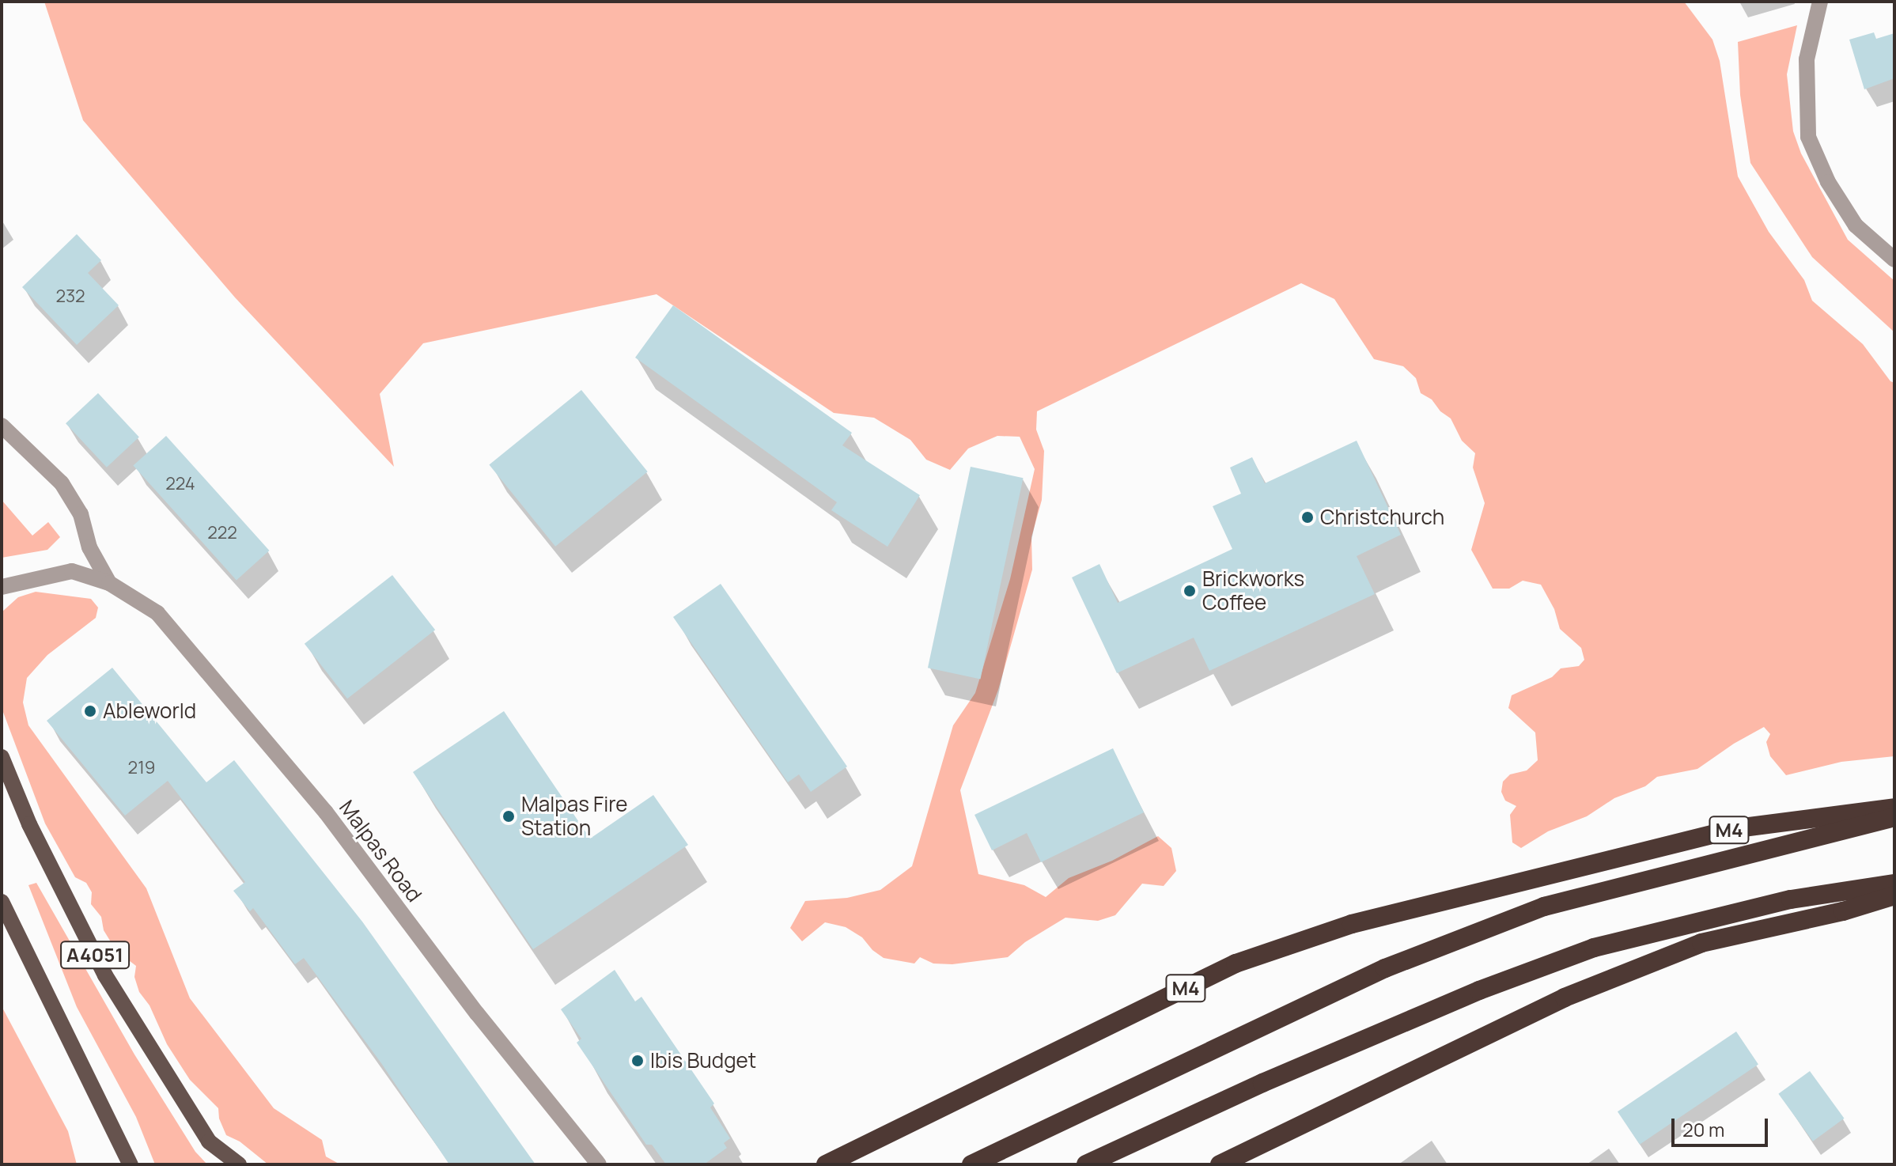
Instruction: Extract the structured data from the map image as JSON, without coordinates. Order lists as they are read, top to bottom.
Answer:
{
  "streets": {
    "highway": ["M4"],
    "main road": ["A4051"],
    "street": ["Malpas Road"]
  },
  "places": [
    "Christchurch",
    "Brickworks Coffee",
    "Ableworld",
    "Malpas Fire Station",
    "Ibis Budget"
  ],
  "house_numbers": [
    "232",
    "224",
    "222",
    "219"
  ],
  "scale_bar": "20 m"
}
